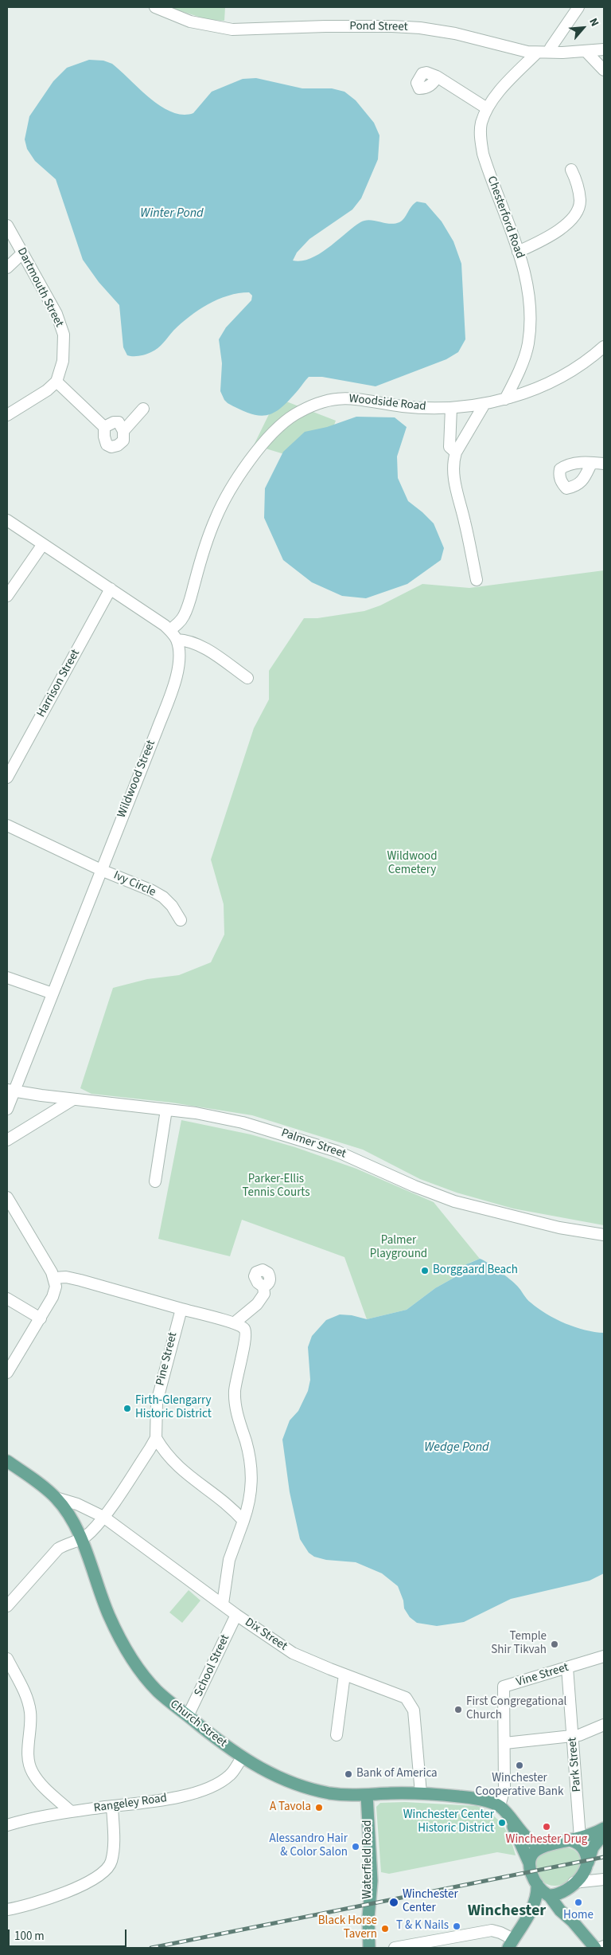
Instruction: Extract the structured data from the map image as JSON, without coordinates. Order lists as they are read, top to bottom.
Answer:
{
  "streets": {
    "main road": ["Church Street", "Waterfield Road"],
    "street": [
      "Pond Street",
      "Chesterford Road",
      "Dartmouth Street",
      "Woodside Road",
      "Harrison Street",
      "Wildwood Street",
      "Ivy Circle",
      "Palmer Street",
      "Pine Street",
      "Dix Street",
      "School Street",
      "Vine Street",
      "Park Street",
      "Rangeley Road"
    ]
  },
  "crossings": [
    ["Pond Street", "Chesterford Road"],
    ["Chesterford Road", "Woodside Road"],
    ["Wildwood Street", "Ivy Circle"],
    ["Wildwood Street", "Palmer Street"],
    ["Dix Street", "School Street"],
    ["Dix Street", "Church Street"],
    ["School Street", "Church Street"],
    ["Vine Street", "Church Street"],
    ["Vine Street", "Park Street"],
    ["Church Street", "Rangeley Road"],
    ["Church Street", "Waterfield Road"]
  ],
  "districts": ["Winchester"],
  "water": ["Winter Pond", "Wedge Pond"],
  "parks": ["Wildwood Cemetery", "Parker-Ellis Tennis Courts", "Palmer Playground"],
  "places": [
    "Borggaard Beach",
    "Firth-Glengarry Historic District",
    "Temple Shir Tikvah",
    "First Congregational Church",
    "Winchester Cooperative Bank",
    "Bank of America",
    "A Tavola",
    "Winchester Center Historic District",
    "Winchester Drug",
    "Alessandro Hair & Color Salon",
    "Winchester Center",
    "Home",
    "T & K Nails",
    "Black Horse Tavern"
  ],
  "scale_bar": "100 m",
  "north": "top right"
}
